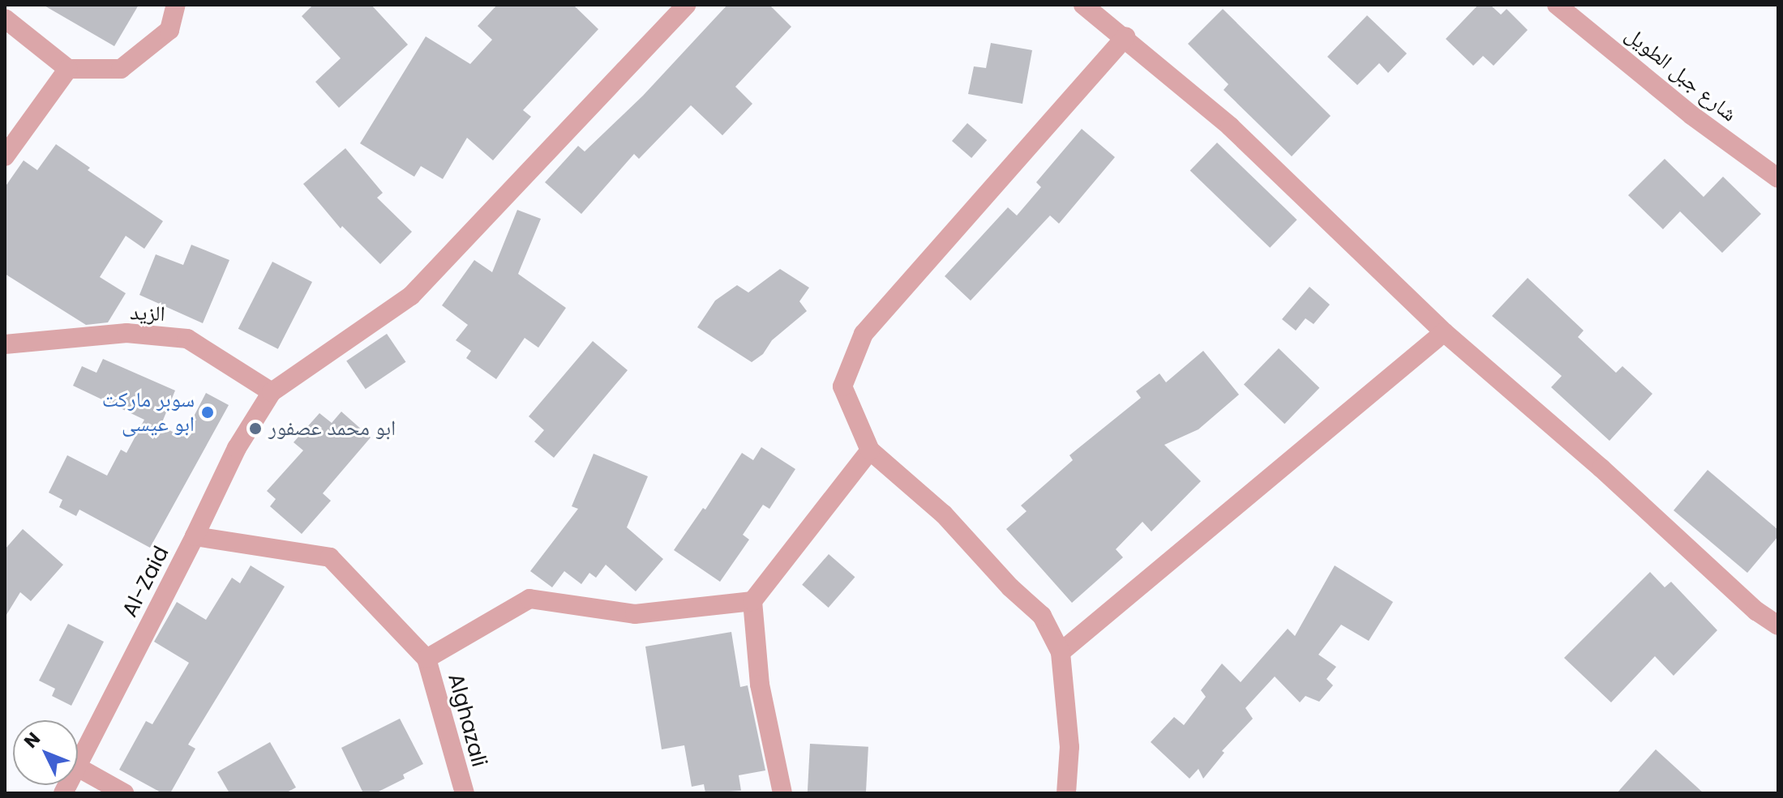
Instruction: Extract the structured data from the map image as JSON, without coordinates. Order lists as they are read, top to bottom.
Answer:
{
  "streets": {
    "street": [
      "شارع جبل الطويل",
      "الزيد",
      "Al-Zaid",
      "Alghazali"
    ]
  },
  "crossings": [
    ["الزيد", "Al-Zaid"]
  ],
  "places": ["سوبر ماركت ابو عيسی", "ابو محمد عصفور"],
  "north": "top left"
}
